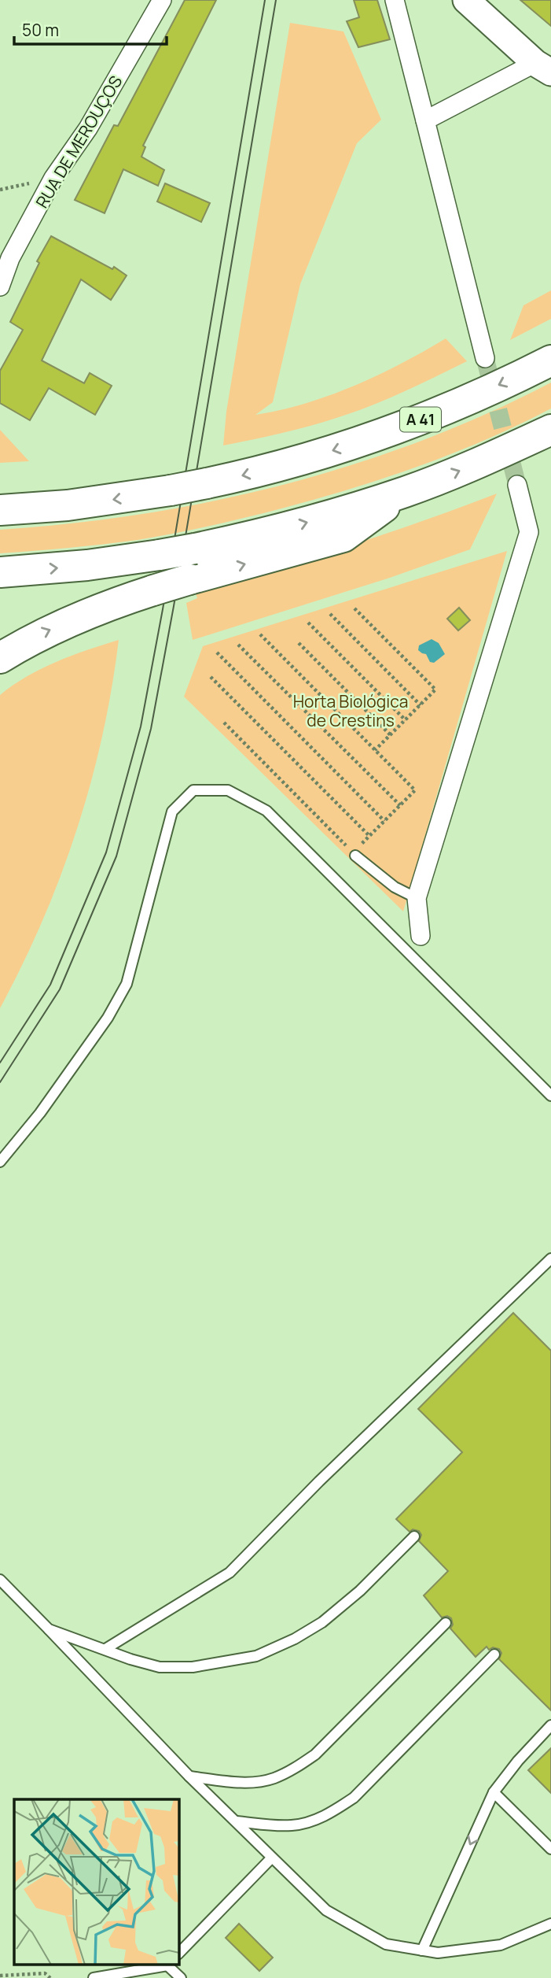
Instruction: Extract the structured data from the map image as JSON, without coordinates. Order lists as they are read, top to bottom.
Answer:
{
  "streets": {
    "highway": ["A 41"],
    "street": ["RUA DE MEROUÇOS"]
  },
  "parks": ["Horta Biológica de Crestins"],
  "scale_bar": "50 m"
}
